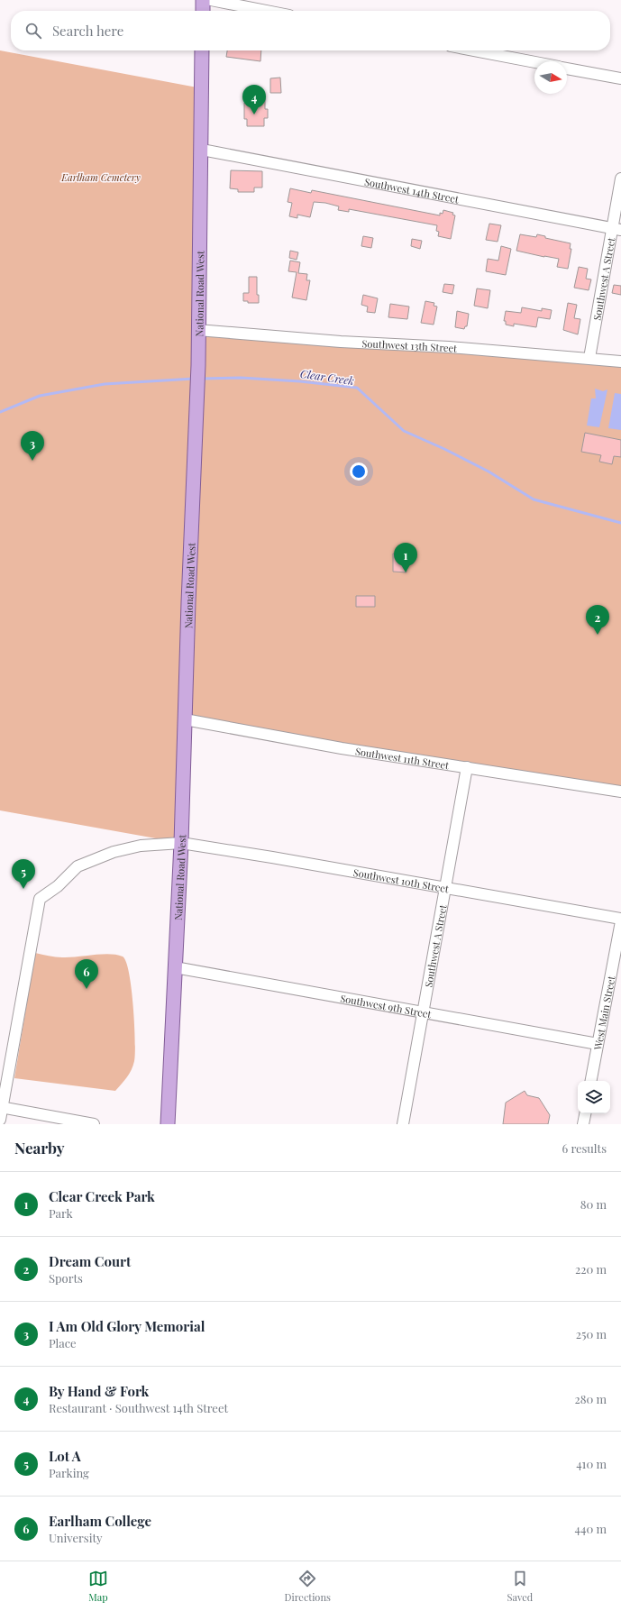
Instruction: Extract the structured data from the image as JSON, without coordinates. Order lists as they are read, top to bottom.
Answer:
{
  "streets": {
    "main road": ["National Road West"],
    "street": [
      "Southwest 14th Street",
      "Southwest A Street",
      "Southwest 13th Street",
      "Southwest 11th Street",
      "Southwest 10th Street",
      "Southwest 9th Street",
      "West Main Street"
    ]
  },
  "crossings": [
    ["Southwest 14th Street", "Southwest A Street"],
    ["Southwest 14th Street", "National Road West"],
    ["Southwest A Street", "Southwest 13th Street"],
    ["Southwest A Street", "Southwest 11th Street"],
    ["Southwest A Street", "Southwest 10th Street"],
    ["Southwest A Street", "Southwest 9th Street"],
    ["National Road West", "Southwest 13th Street"],
    ["National Road West", "Southwest 11th Street"],
    ["National Road West", "Southwest 10th Street"],
    ["National Road West", "Southwest 9th Street"],
    ["Southwest 10th Street", "West Main Street"],
    ["Southwest 9th Street", "West Main Street"]
  ],
  "water": ["Clear Creek"],
  "parks": ["Earlham Cemetery"],
  "north": "right",
  "page": {
    "search": "Search here",
    "pins": [
      "4",
      "3",
      "1",
      "2",
      "5",
      "6"
    ],
    "heading": ["Nearby", "6 results"],
    "list": [
      {
        "mark": "1",
        "name": "Clear Creek Park",
        "note": "Park",
        "value": "80 m"
      },
      {
        "mark": "2",
        "name": "Dream Court",
        "note": "Sports",
        "value": "220 m"
      },
      {
        "mark": "3",
        "name": "I Am Old Glory Memorial",
        "note": "Place",
        "value": "250 m"
      },
      {
        "mark": "4",
        "name": "By Hand & Fork",
        "note": "Restaurant · Southwest 14th Street",
        "value": "280 m"
      },
      {
        "mark": "5",
        "name": "Lot A",
        "note": "Parking",
        "value": "410 m"
      },
      {
        "mark": "6",
        "name": "Earlham College",
        "note": "University",
        "value": "440 m"
      }
    ],
    "nav": ["Map", "Directions", "Saved"]
  }
}
